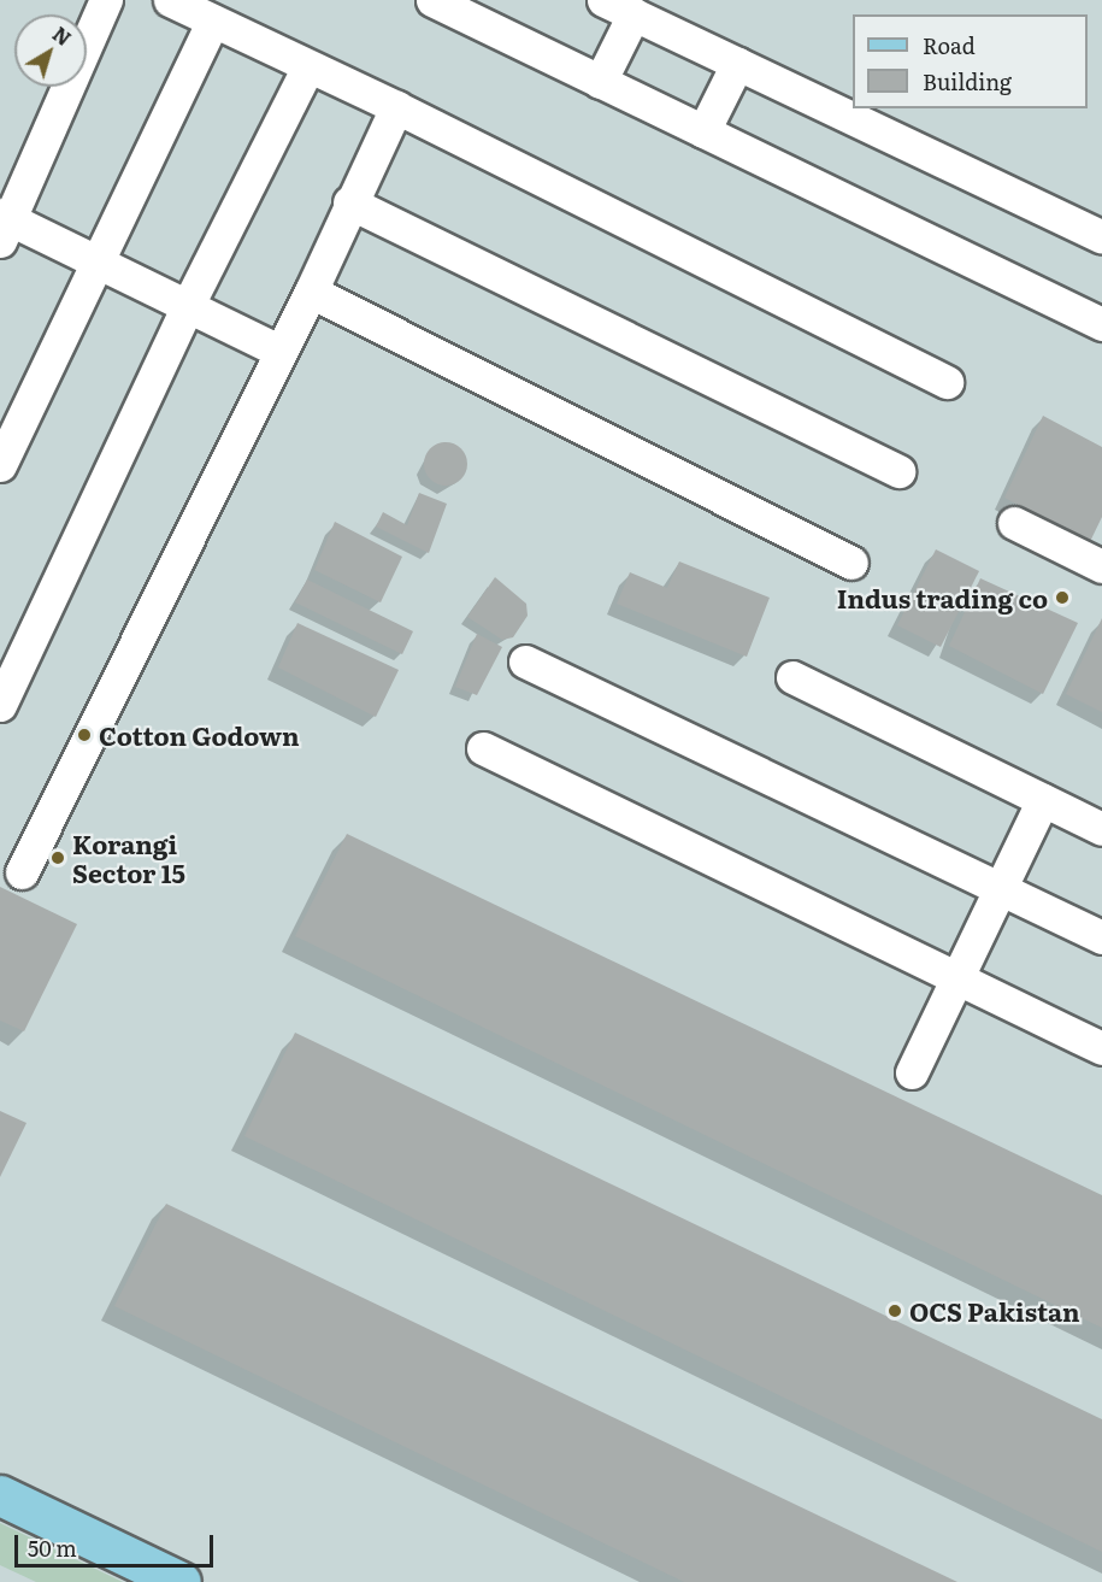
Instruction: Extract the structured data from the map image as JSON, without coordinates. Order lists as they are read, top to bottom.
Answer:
{
  "places": [
    "Indus trading co",
    "Cotton Godown",
    "Korangi Sector 15",
    "OCS Pakistan"
  ],
  "legend": ["Road", "Building"],
  "scale_bar": "50 m",
  "north": "top right"
}
